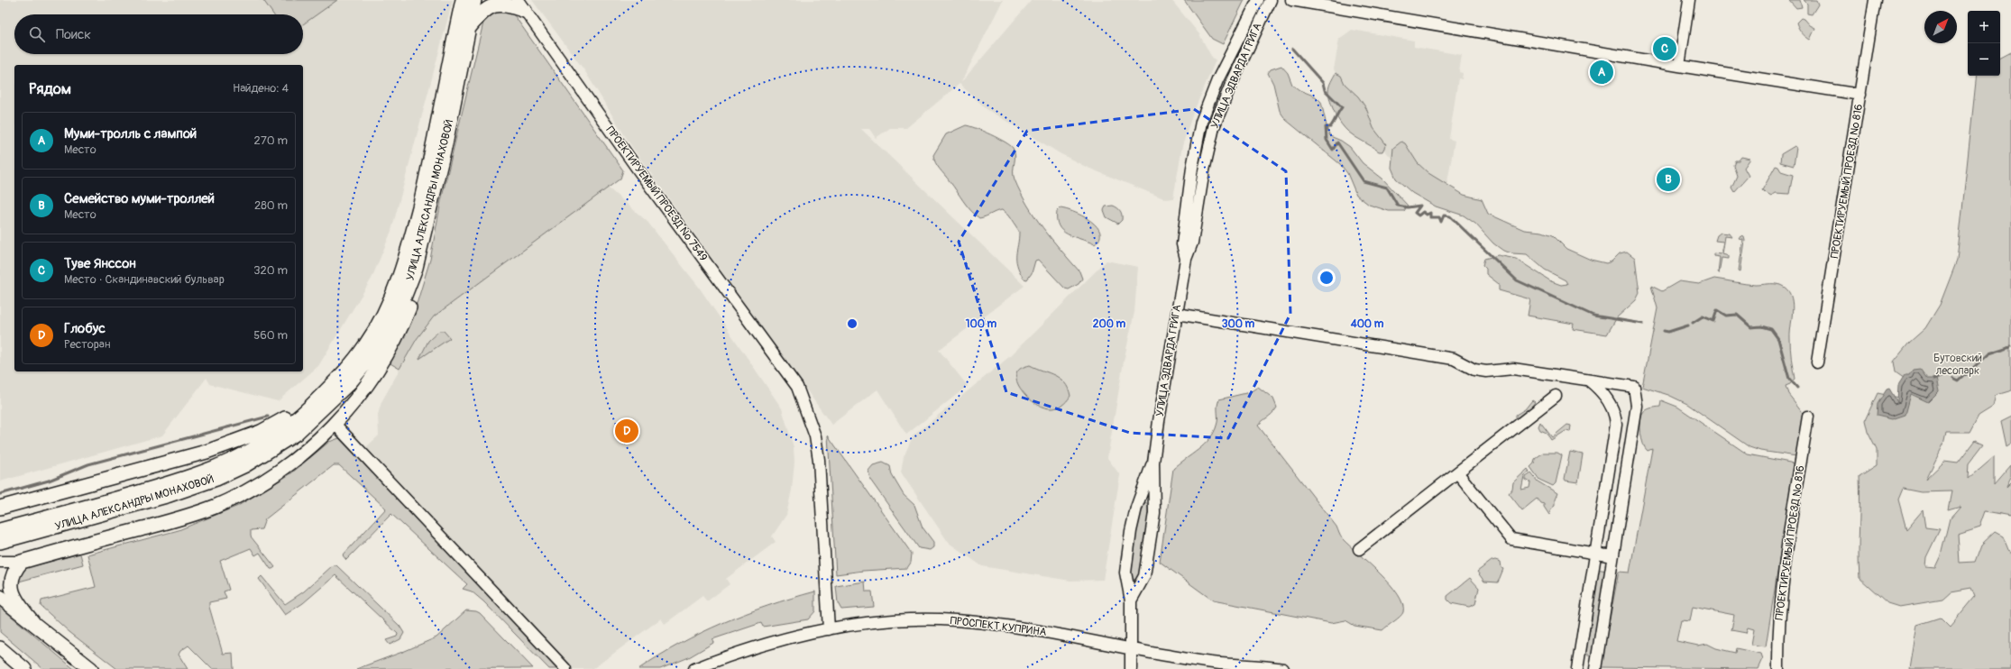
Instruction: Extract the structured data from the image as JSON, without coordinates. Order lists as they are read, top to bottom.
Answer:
{
  "streets": {
    "main road": ["УЛИЦА АЛЕКСАНДРЫ МОНАХОВОЙ"],
    "street": [
      "УЛИЦА ЭДВАРДА ГРИГА",
      "ПРОЕКТИРУЕМЫЙ ПРОЕЗД № 816",
      "ПРОЕКТИРУЕМЫЙ ПРОЕЗД № 7549",
      "ПРОСПЕКТ КУПРИНА"
    ]
  },
  "crossings": [
    ["УЛИЦА ЭДВАРДА ГРИГА", "ПРОСПЕКТ КУПРИНА"],
    ["ПРОЕКТИРУЕМЫЙ ПРОЕЗД № 7549", "ПРОСПЕКТ КУПРИНА"]
  ],
  "parks": ["Бутовский лесопарк"],
  "north": "top right",
  "page": {
    "map_buttons": ["+", "−"],
    "search": "Поиск",
    "pins": [
      "C",
      "A",
      "B",
      "D"
    ],
    "heading": ["Рядом", "Найдено: 4"],
    "list": [
      {
        "mark": "A",
        "name": "Муми-тролль с лампой",
        "note": "Место",
        "value": "270 m"
      },
      {
        "mark": "B",
        "name": "Семейство муми-троллей",
        "note": "Место",
        "value": "280 m"
      },
      {
        "mark": "C",
        "name": "Туве Янссон",
        "note": "Место · Скандинавский бульвар",
        "value": "320 m"
      },
      {
        "mark": "D",
        "name": "Глобус",
        "note": "Ресторан",
        "value": "560 m"
      }
    ]
  },
  "rings": [
    "100 m",
    "200 m",
    "300 m",
    "400 m"
  ]
}
